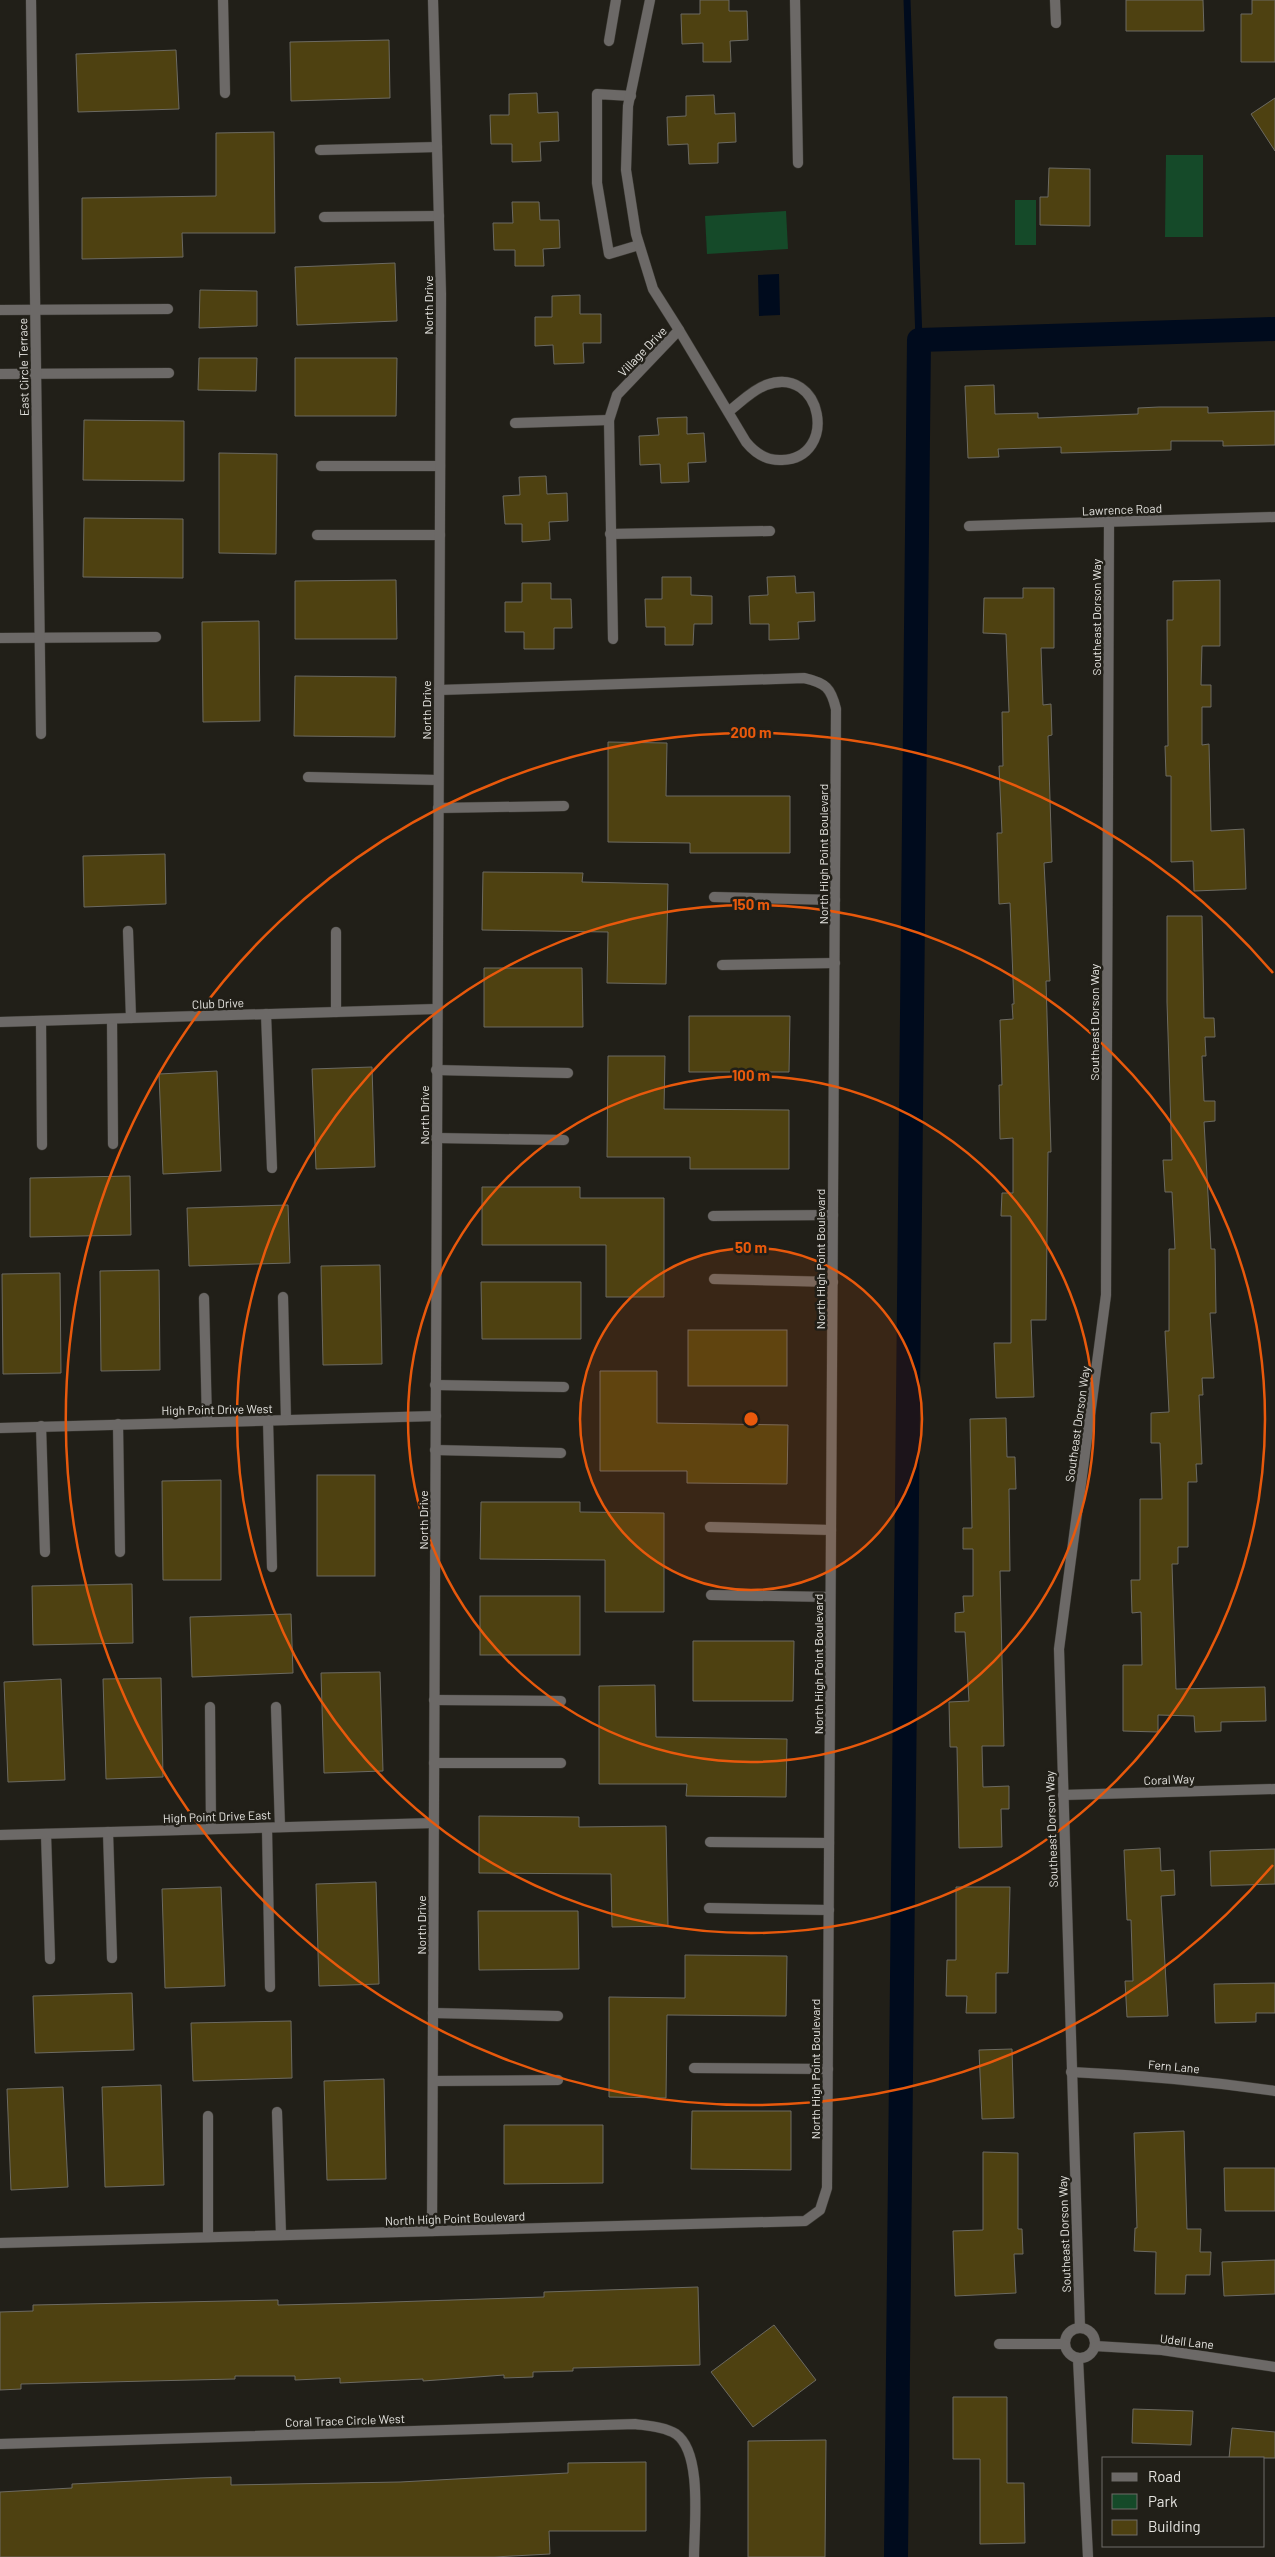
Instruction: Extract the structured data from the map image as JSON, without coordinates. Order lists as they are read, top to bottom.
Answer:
{
  "streets": {
    "street": [
      "North Drive",
      "Village Drive",
      "East Circle Terrace",
      "Lawrence Road",
      "Southeast Dorson Way",
      "North High Point Boulevard",
      "Club Drive",
      "High Point Drive West",
      "Coral Way",
      "High Point Drive East",
      "Fern Lane",
      "Udell Lane",
      "Coral Trace Circle West"
    ]
  },
  "crossings": [
    ["North Drive", "North High Point Boulevard"],
    ["North Drive", "Club Drive"],
    ["North Drive", "High Point Drive West"],
    ["North Drive", "High Point Drive East"],
    ["Lawrence Road", "Southeast Dorson Way"],
    ["Southeast Dorson Way", "Coral Way"],
    ["Southeast Dorson Way", "Fern Lane"],
    ["Southeast Dorson Way", "Udell Lane"]
  ],
  "legend": ["Road", "Park", "Building"],
  "rings": [
    "200 m",
    "150 m",
    "100 m",
    "50 m"
  ]
}
